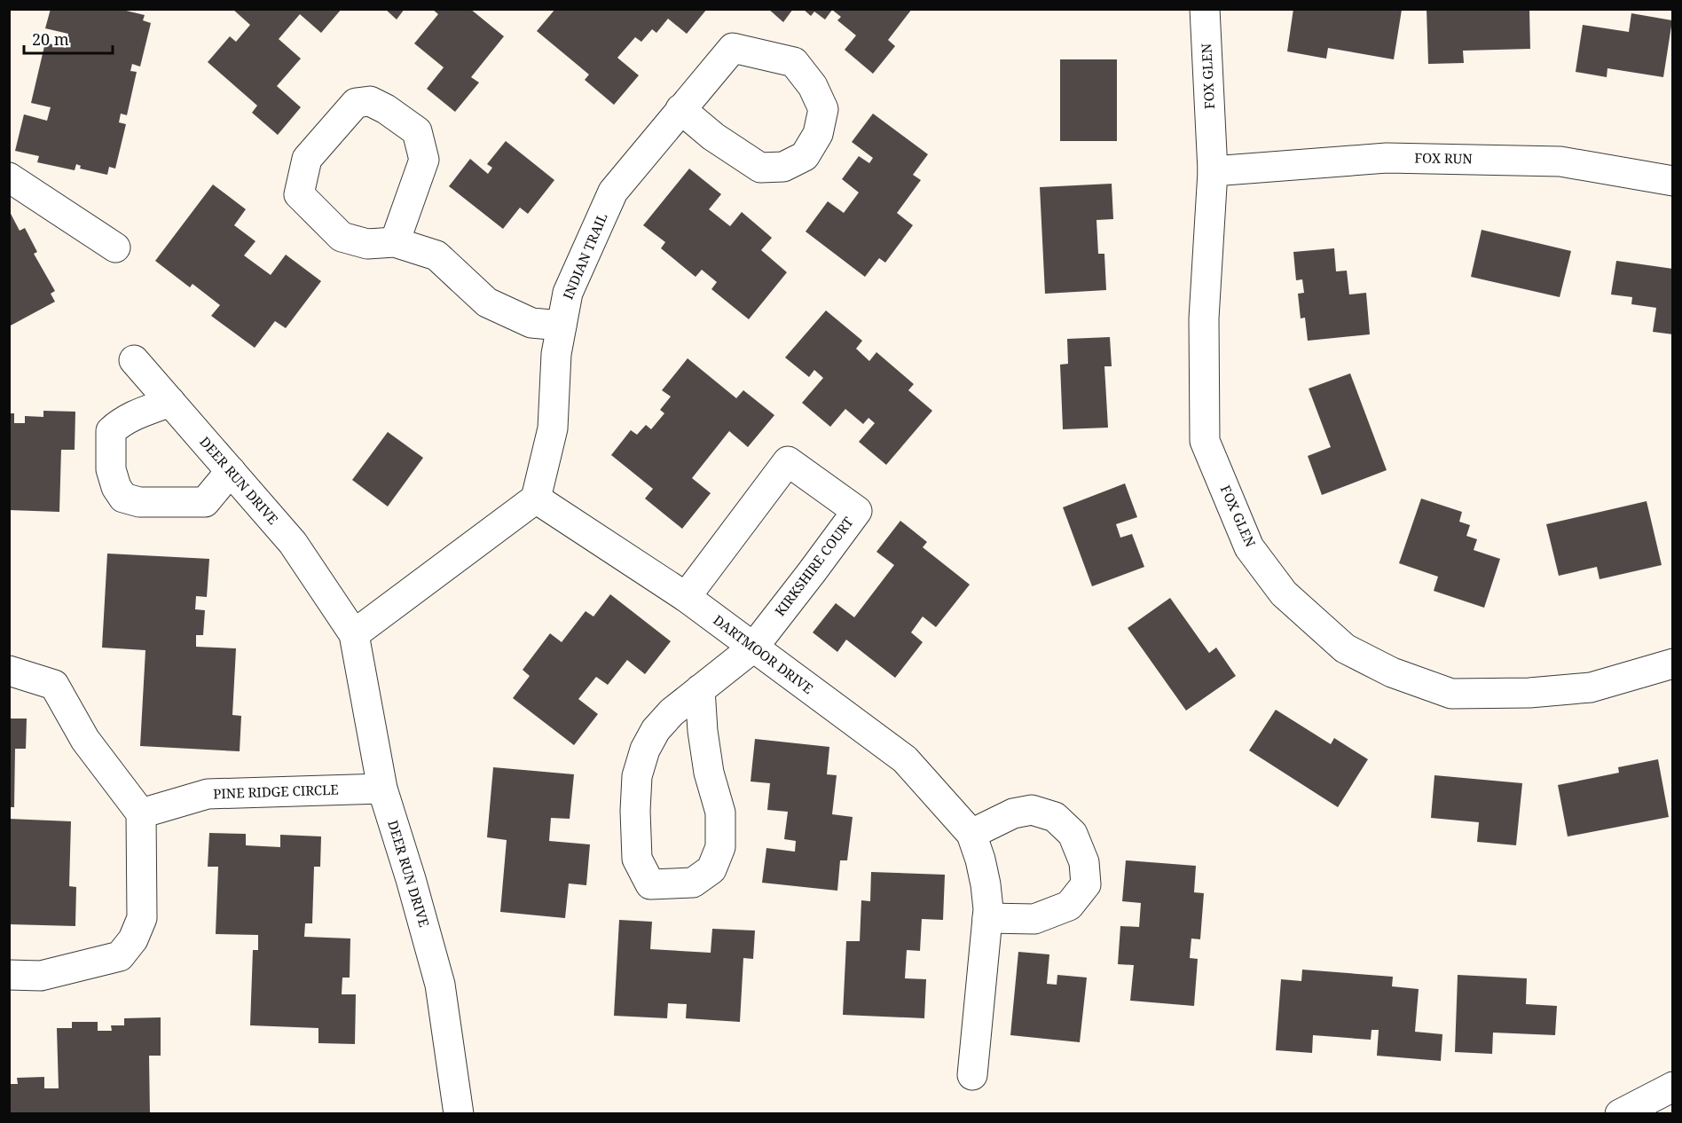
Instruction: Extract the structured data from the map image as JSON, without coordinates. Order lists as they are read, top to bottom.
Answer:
{
  "streets": {
    "street": [
      "FOX GLEN",
      "FOX RUN",
      "INDIAN TRAIL",
      "DEER RUN DRIVE",
      "KIRKSHIRE COURT",
      "DARTMOOR DRIVE",
      "PINE RIDGE CIRCLE"
    ]
  },
  "crossings": [
    ["FOX GLEN", "FOX RUN"],
    ["INDIAN TRAIL", "DARTMOOR DRIVE"],
    ["DEER RUN DRIVE", "PINE RIDGE CIRCLE"],
    ["KIRKSHIRE COURT", "DARTMOOR DRIVE"]
  ],
  "scale_bar": "20 m"
}
